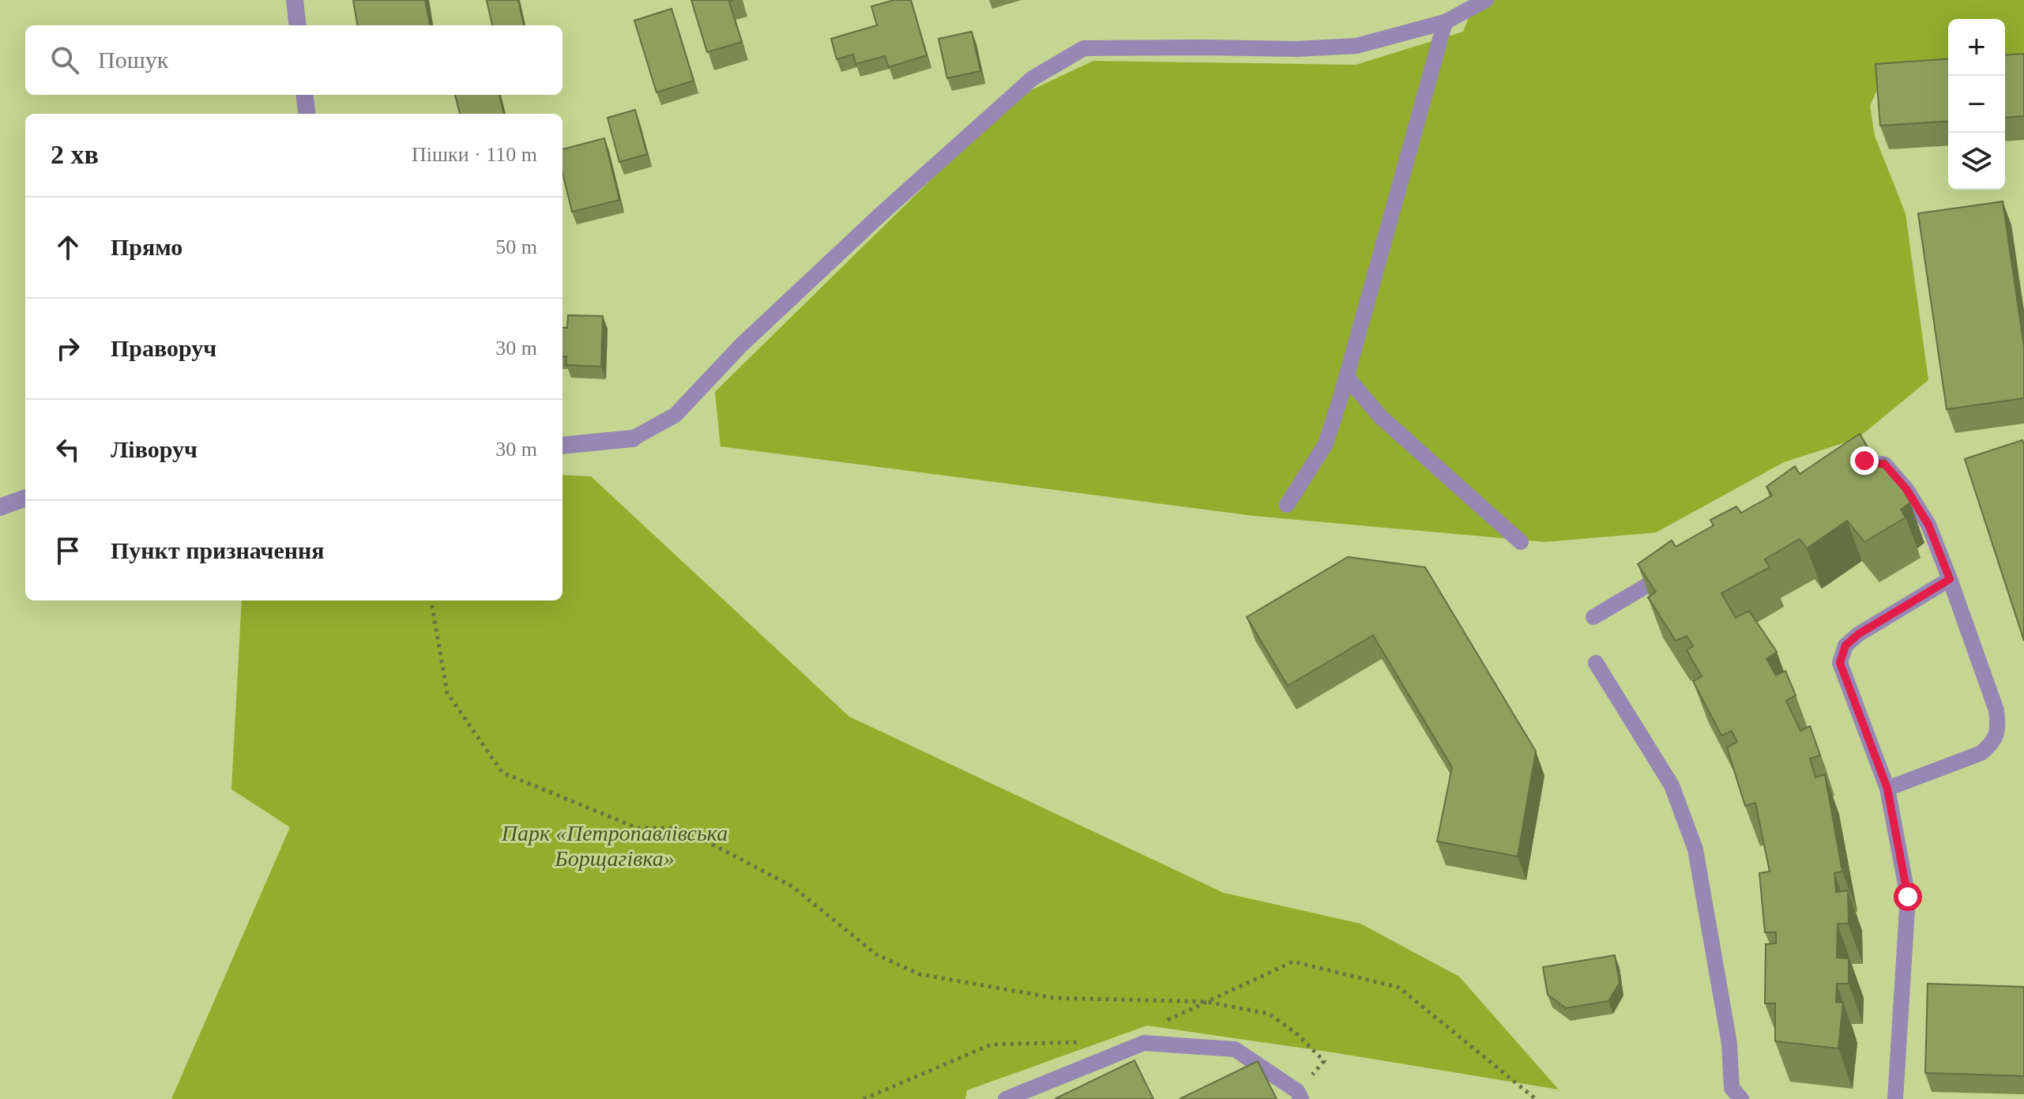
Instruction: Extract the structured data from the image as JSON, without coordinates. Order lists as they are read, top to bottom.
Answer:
{
  "parks": ["Парк «Петропавлівська Борщагівка»"],
  "page": {
    "map_buttons": ["+", "−"],
    "search": "Пошук",
    "heading": ["2 хв", "Пішки · 110 m"],
    "list": [
      ["Прямо", "50 m"],
      ["Праворуч", "30 m"],
      ["Ліворуч", "30 m"],
      "Пункт призначення"
    ]
  }
}
